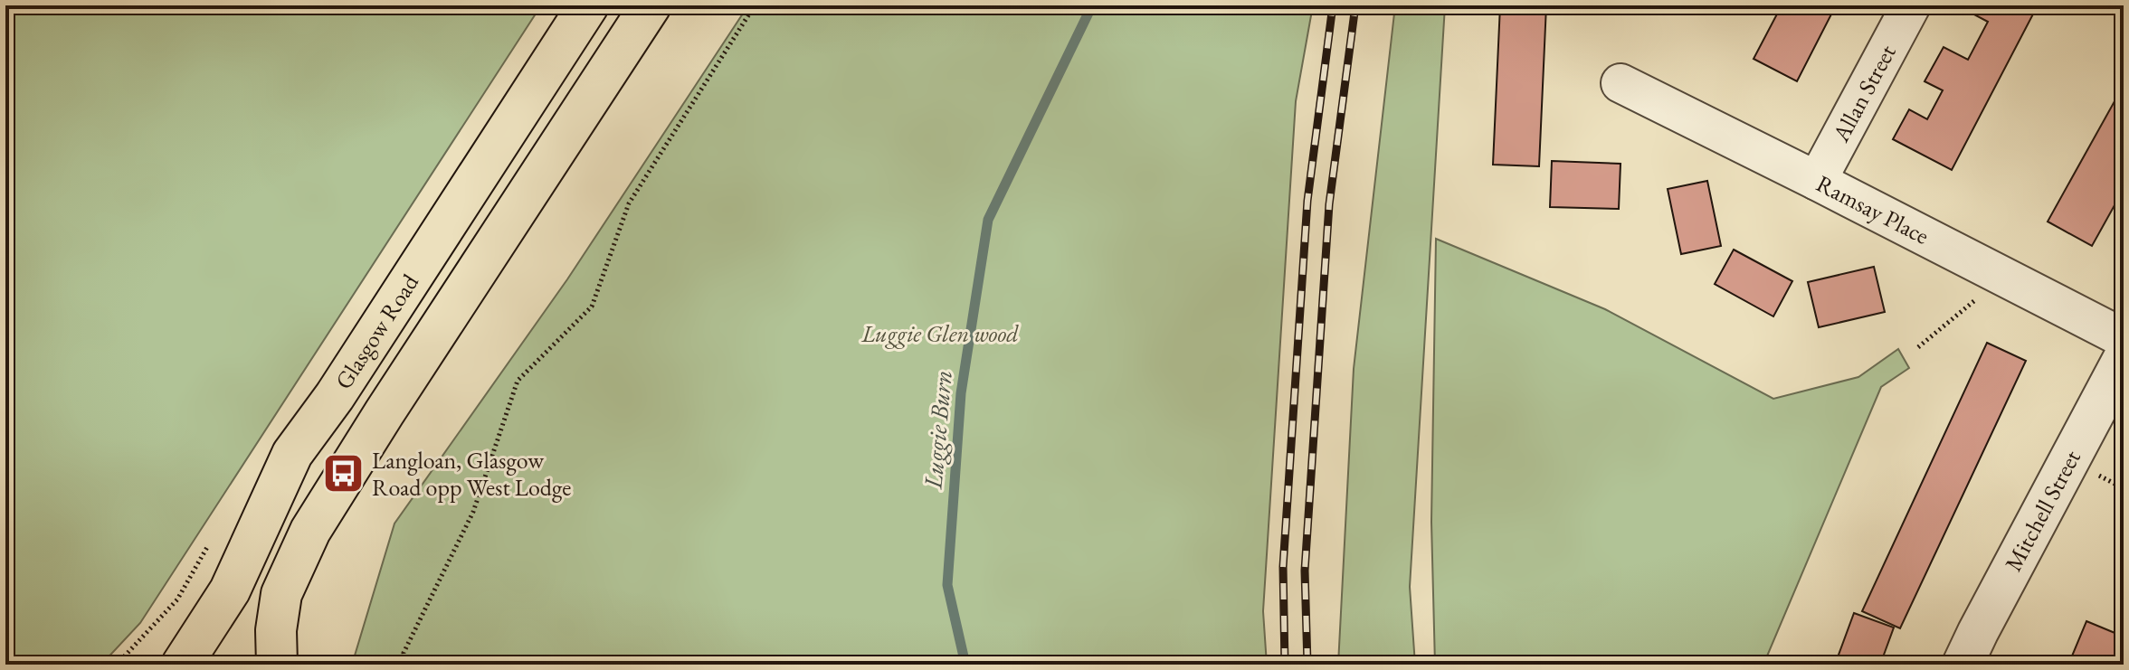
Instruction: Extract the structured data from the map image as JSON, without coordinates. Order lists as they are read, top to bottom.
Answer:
{
  "streets": {
    "main road": ["Glasgow Road"],
    "street": ["Allan Street", "Ramsay Place", "Mitchell Street"]
  },
  "crossings": [
    ["Allan Street", "Ramsay Place"]
  ],
  "water": ["Luggie Burn"],
  "parks": ["Luggie Glen wood"],
  "places": {
    "bus stop": ["Langloan, Glasgow Road opp West Lodge"]
  }
}
